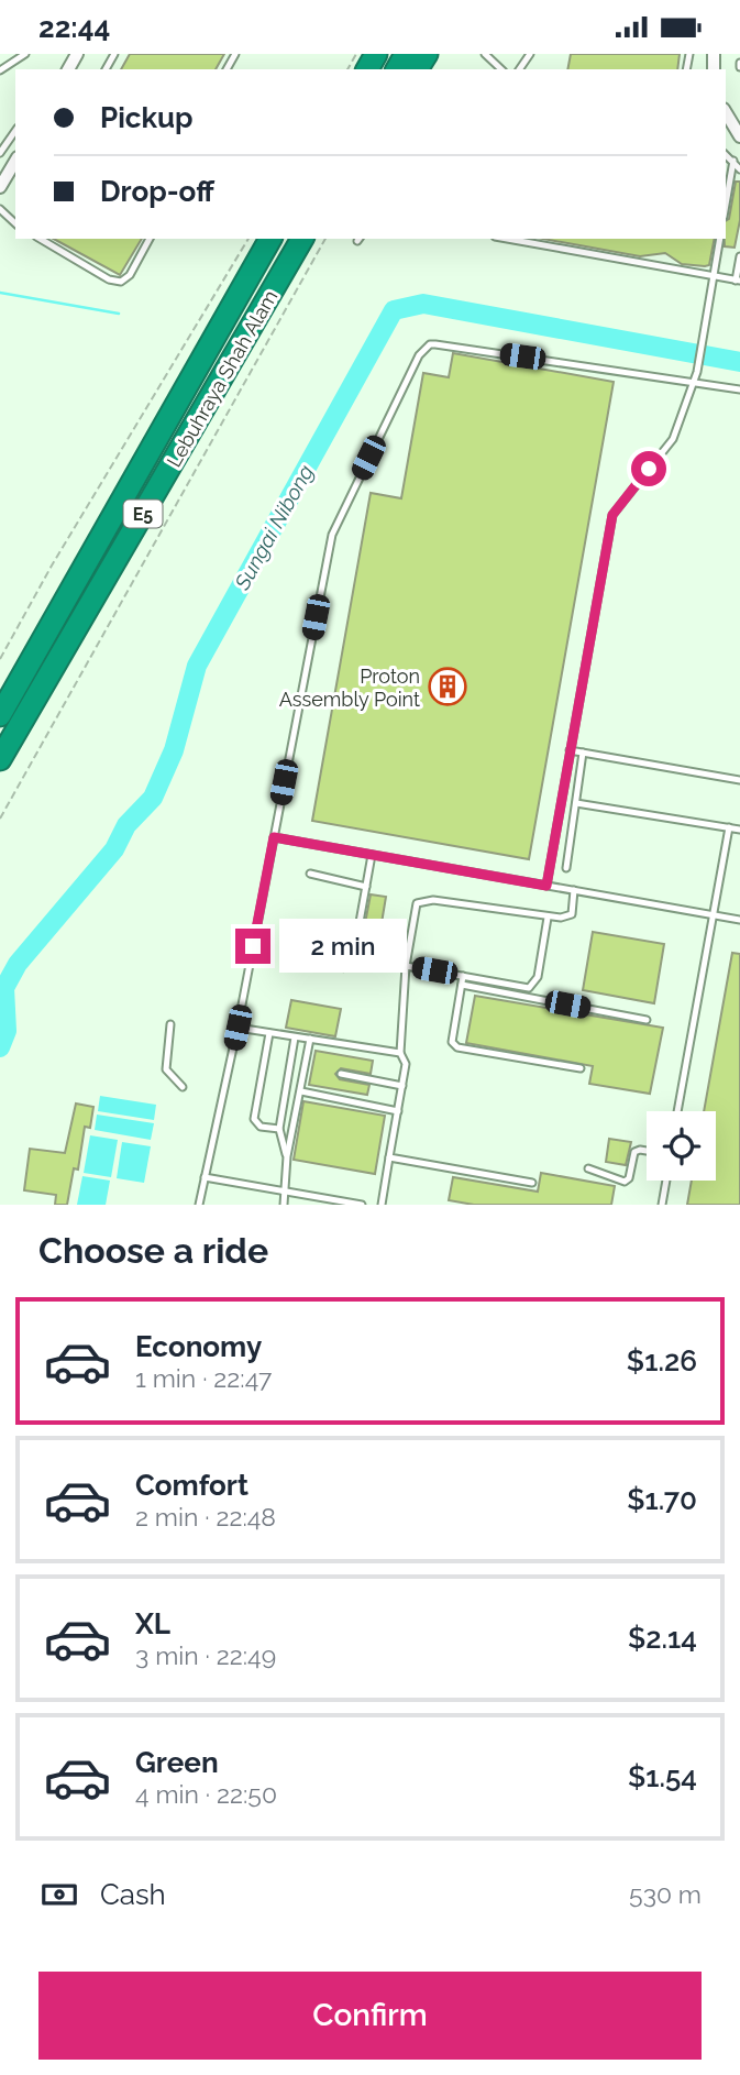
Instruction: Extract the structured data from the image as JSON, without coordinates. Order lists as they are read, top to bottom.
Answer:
{
  "streets": {
    "highway": ["Lebuhraya Shah Alam", "E5"]
  },
  "water": ["Sungai Nibong"],
  "places": {
    "building": ["Proton Assembly Point"]
  },
  "page": {
    "status": "22:44",
    "banner": ["Pickup", "Drop-off"],
    "bubble": "2 min",
    "heading": "Choose a ride",
    "list": [
      {
        "name": "Economy",
        "note": "1 min · 22:47",
        "value": "$1.26"
      },
      {
        "name": "Comfort",
        "note": "2 min · 22:48",
        "value": "$1.70"
      },
      {
        "name": "XL",
        "note": "3 min · 22:49",
        "value": "$2.14"
      },
      {
        "name": "Green",
        "note": "4 min · 22:50",
        "value": "$1.54"
      }
    ],
    "pay": ["Cash", "530 m"],
    "buttons": "Confirm"
  }
}
